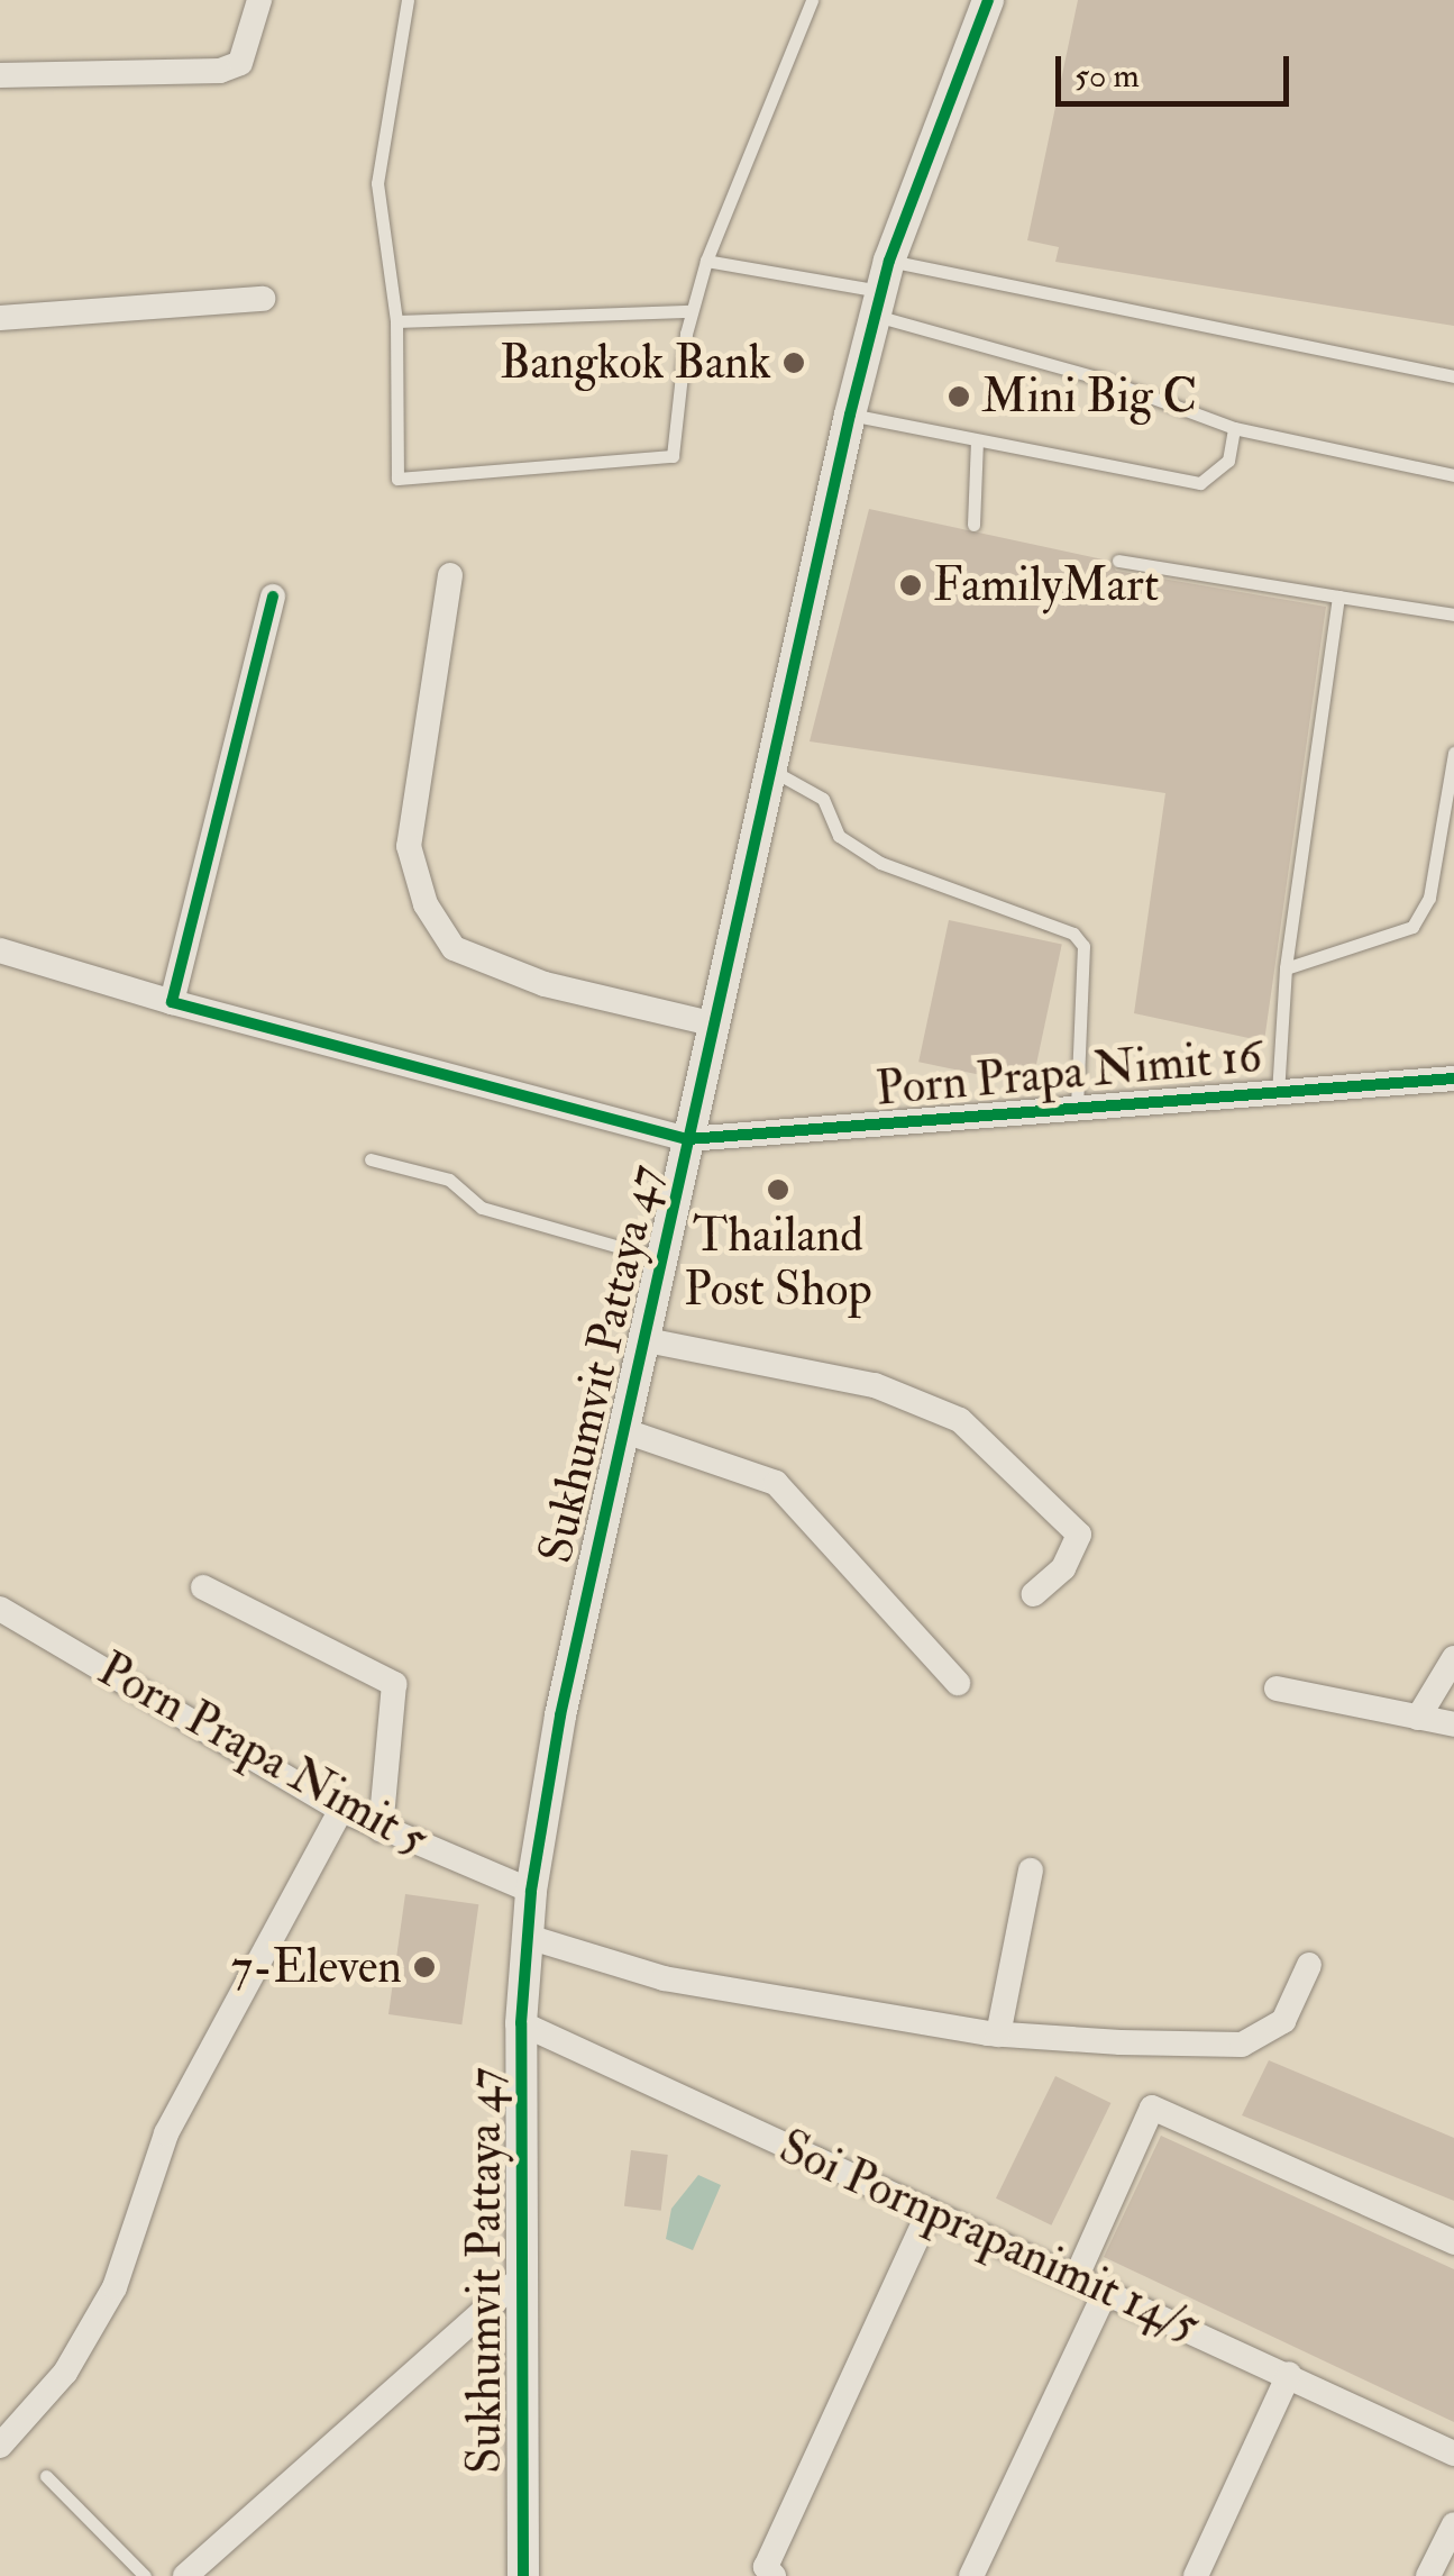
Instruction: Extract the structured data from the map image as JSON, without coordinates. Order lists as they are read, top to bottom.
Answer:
{
  "streets": {
    "street": [
      "Porn Prapa Nimit 16",
      "Sukhumvit Pattaya 47",
      "Porn Prapa Nimit 5",
      "Soi Pornprapanimit 14/5"
    ]
  },
  "crossings": [
    ["Porn Prapa Nimit 16", "Sukhumvit Pattaya 47"],
    ["Sukhumvit Pattaya 47", "Porn Prapa Nimit 5"],
    ["Sukhumvit Pattaya 47", "Soi Pornprapanimit 14/5"]
  ],
  "places": [
    "Bangkok Bank",
    "Mini Big C",
    "FamilyMart",
    "Thailand Post Shop",
    "7-Eleven"
  ],
  "scale_bar": "50 m"
}
